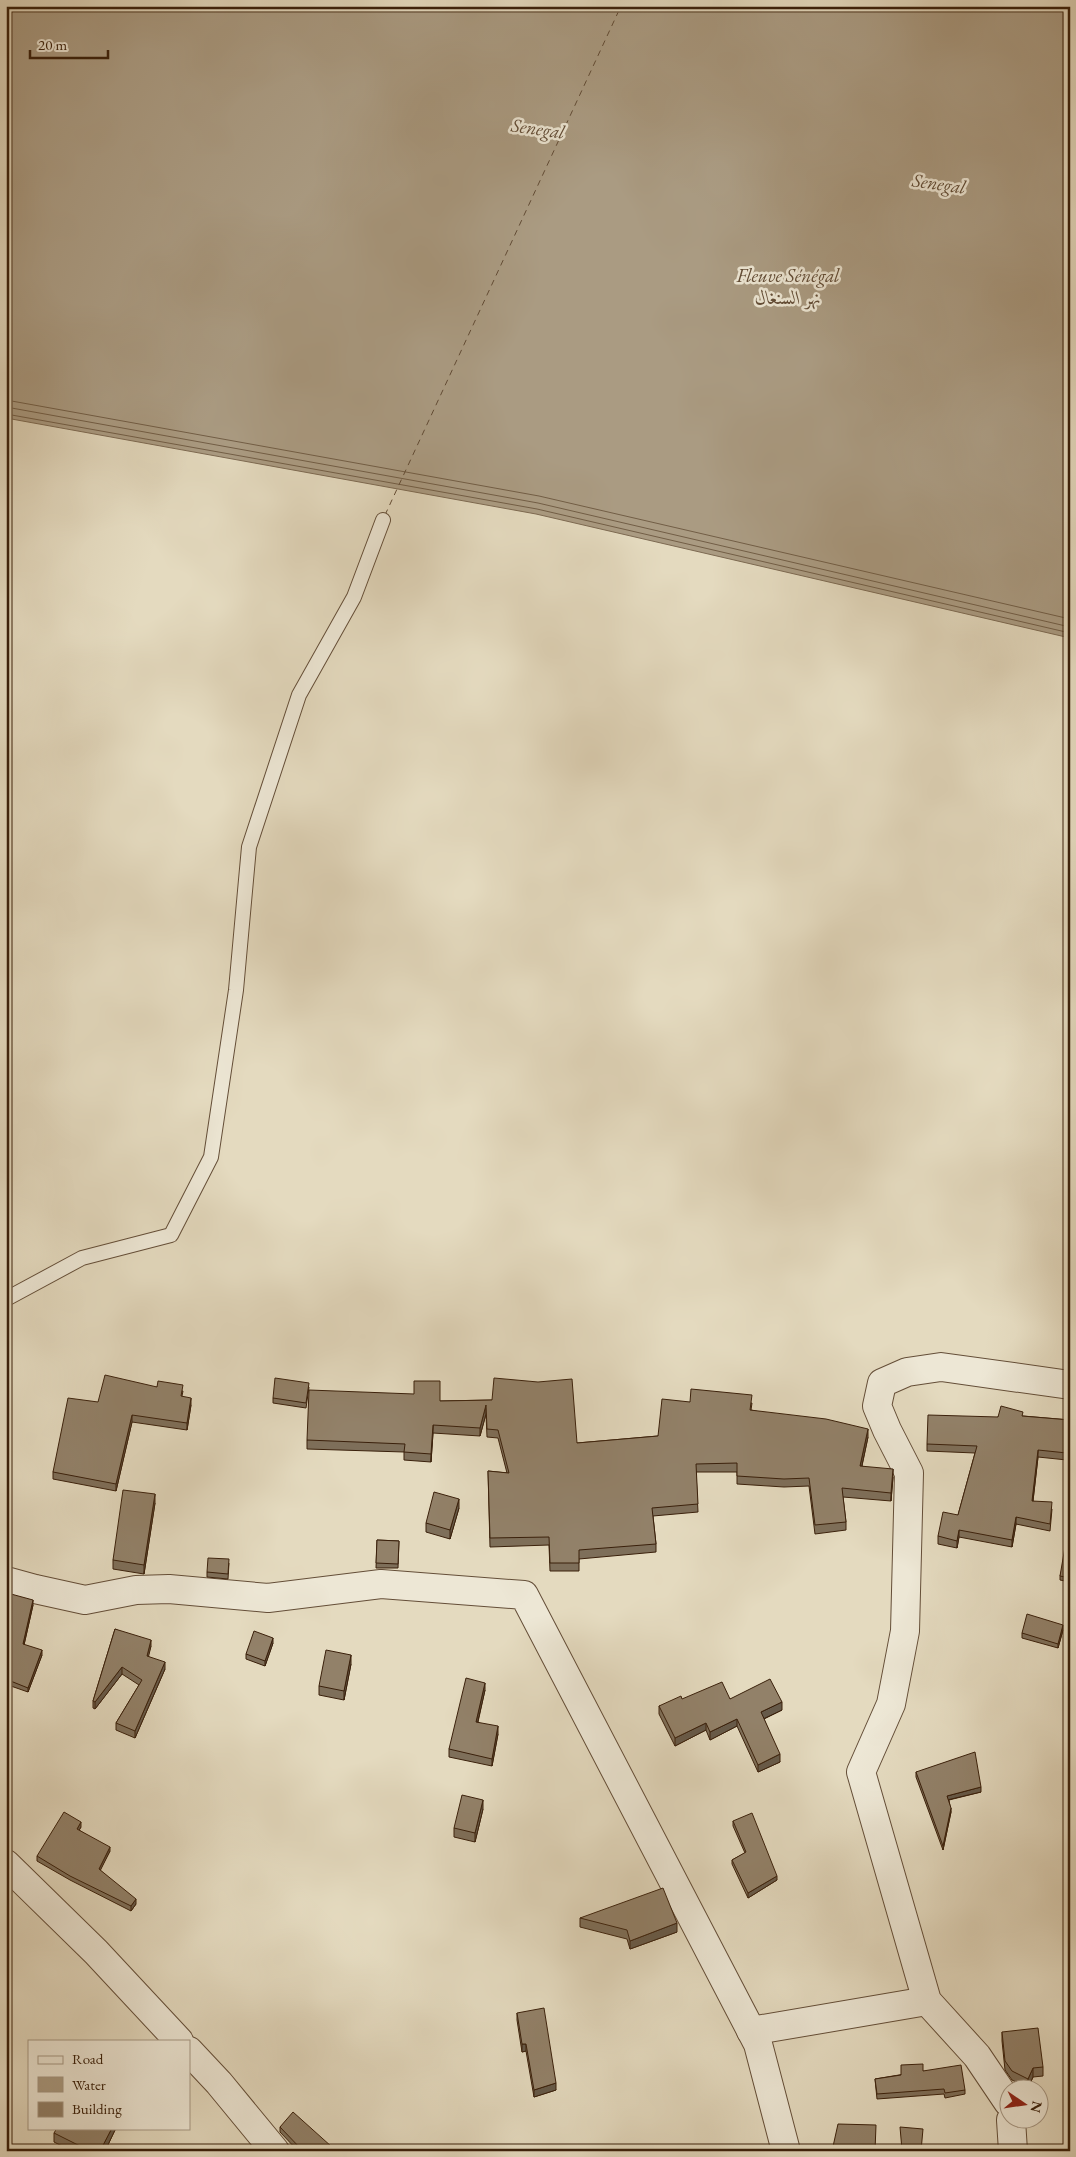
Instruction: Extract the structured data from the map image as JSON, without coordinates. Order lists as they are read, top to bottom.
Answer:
{
  "water": ["Senegal", "Fleuve Sénégal نهر السنغال"],
  "legend": ["Road", "Water", "Building"],
  "scale_bar": "20 m",
  "north": "right"
}
